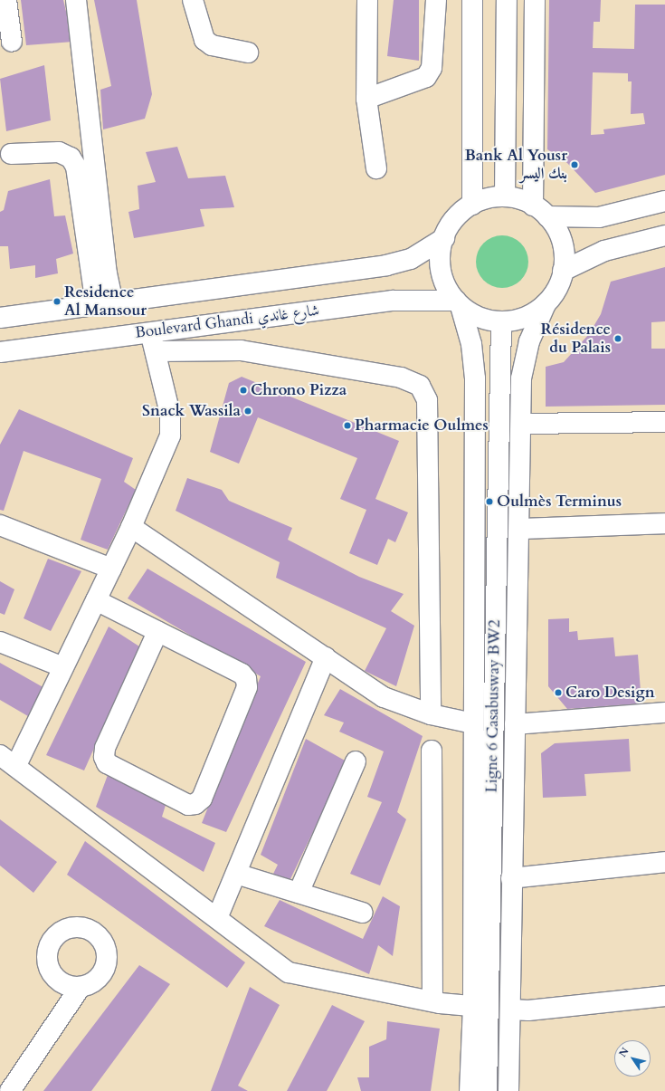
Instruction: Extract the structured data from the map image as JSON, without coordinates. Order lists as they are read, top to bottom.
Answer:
{
  "streets": {
    "street": ["Boulevard Ghandi شارع غاندي", "Ligne 6 Casabusway BW2"]
  },
  "crossings": [
    ["Boulevard Ghandi شارع غاندي", "Ligne 6 Casabusway BW2"]
  ],
  "places": [
    "Bank Al Yousr بنك اليسر",
    "Residence Al Mansour",
    "Résidence du Palais",
    "Chrono Pizza",
    "Snack Wassila",
    "Pharmacie Oulmes",
    "Oulmès Terminus",
    "Caro Design"
  ],
  "north": "top left"
}
